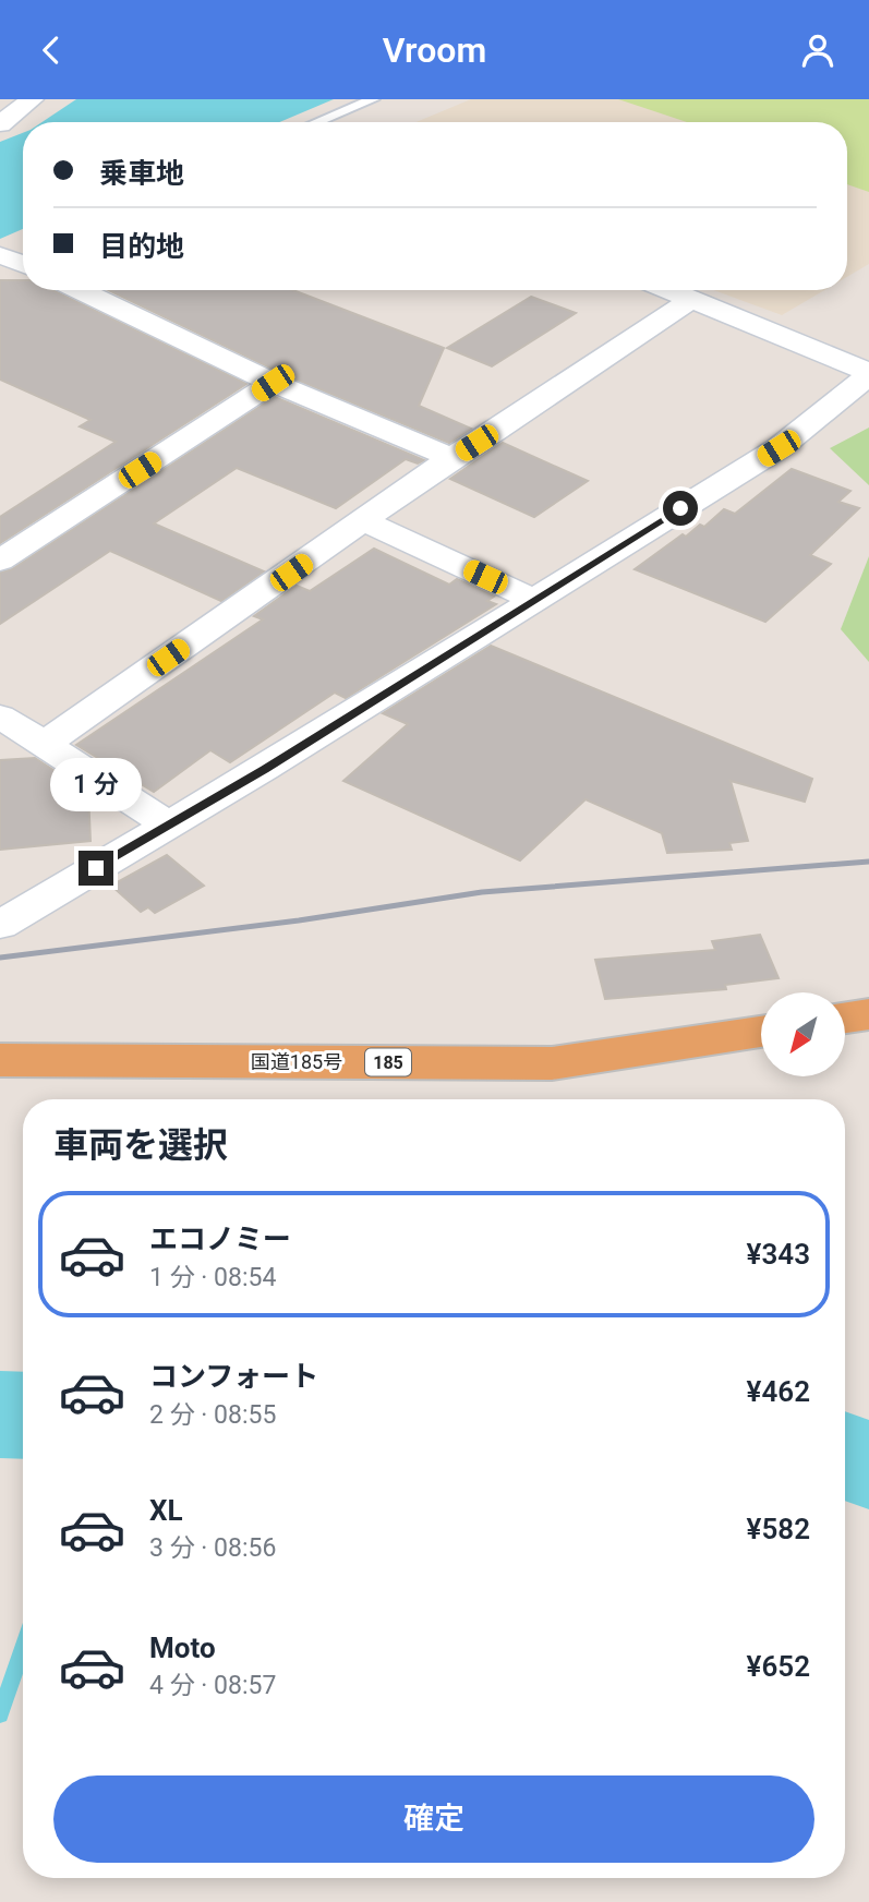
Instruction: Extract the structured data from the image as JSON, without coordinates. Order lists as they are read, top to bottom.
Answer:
{
  "streets": {
    "highway": ["国道185号", "185"]
  },
  "north": "bottom left",
  "page": {
    "header": "Vroom",
    "banner": ["乗車地", "目的地"],
    "bubble": "1 分",
    "heading": "車両を選択",
    "list": [
      {
        "name": "エコノミー",
        "note": "1 分 · 08:54",
        "value": "¥343"
      },
      {
        "name": "コンフォート",
        "note": "2 分 · 08:55",
        "value": "¥462"
      },
      {
        "name": "XL",
        "note": "3 分 · 08:56",
        "value": "¥582"
      },
      {
        "name": "Moto",
        "note": "4 分 · 08:57",
        "value": "¥652"
      }
    ],
    "buttons": "確定"
  }
}
